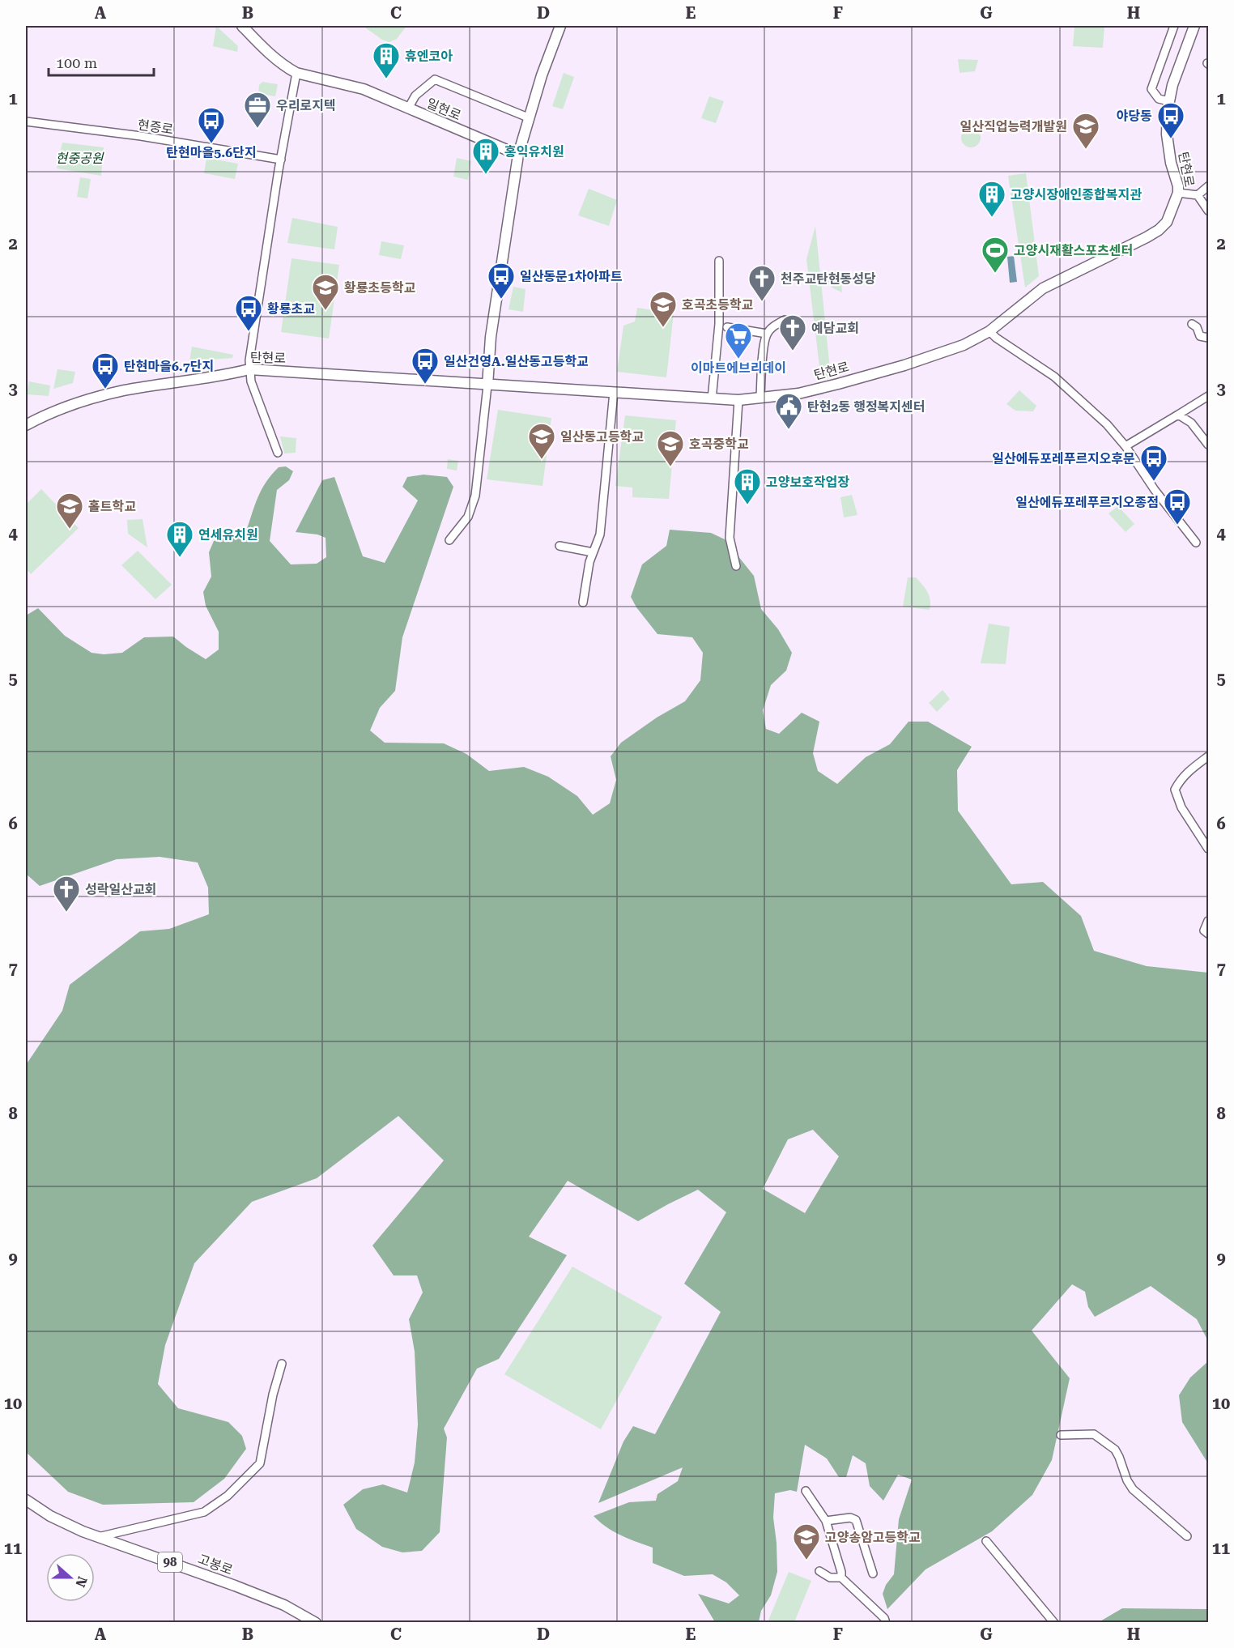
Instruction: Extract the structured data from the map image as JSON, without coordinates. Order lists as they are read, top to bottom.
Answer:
{
  "streets": {
    "main road": [
      "일현로",
      "탄현로",
      "98",
      "고봉로"
    ],
    "street": ["현중로"]
  },
  "parks": ["현중공원"],
  "places": {
    "building": [
      "휴엔코아",
      "홍익유치원",
      "고양시장애인종합복지관",
      "고양보호작업장",
      "연세유치원"
    ],
    "office": ["우리로지텍"],
    "bus stop": [
      "야당동",
      "탄현마을5.6단지",
      "일산동문1차아파트",
      "황룡초교",
      "일산건영A.일산동고등학교",
      "탄현마을6.7단지",
      "일산에듀포레푸르지오후문",
      "일산에듀포레푸르지오종점"
    ],
    "school or university": [
      "일산직업능력개발원",
      "황룡초등학교",
      "호곡초등학교",
      "일산동고등학교",
      "호곡중학교",
      "홀트학교",
      "고양송암고등학교"
    ],
    "sports": ["고양시재활스포츠센터"],
    "church": ["천주교탄현동성당", "예담교회", "성락일산교회"],
    "supermarket": ["이마트에브리데이"],
    "public building": ["탄현2동 행정복지센터"]
  },
  "scale_bar": "100 m",
  "north": "right",
  "grid": {
    "columns": [
      "A",
      "B",
      "C",
      "D",
      "E",
      "F",
      "G",
      "H"
    ],
    "rows": [
      "1",
      "2",
      "3",
      "4",
      "5",
      "6",
      "7",
      "8",
      "9",
      "10",
      "11"
    ]
  }
}
